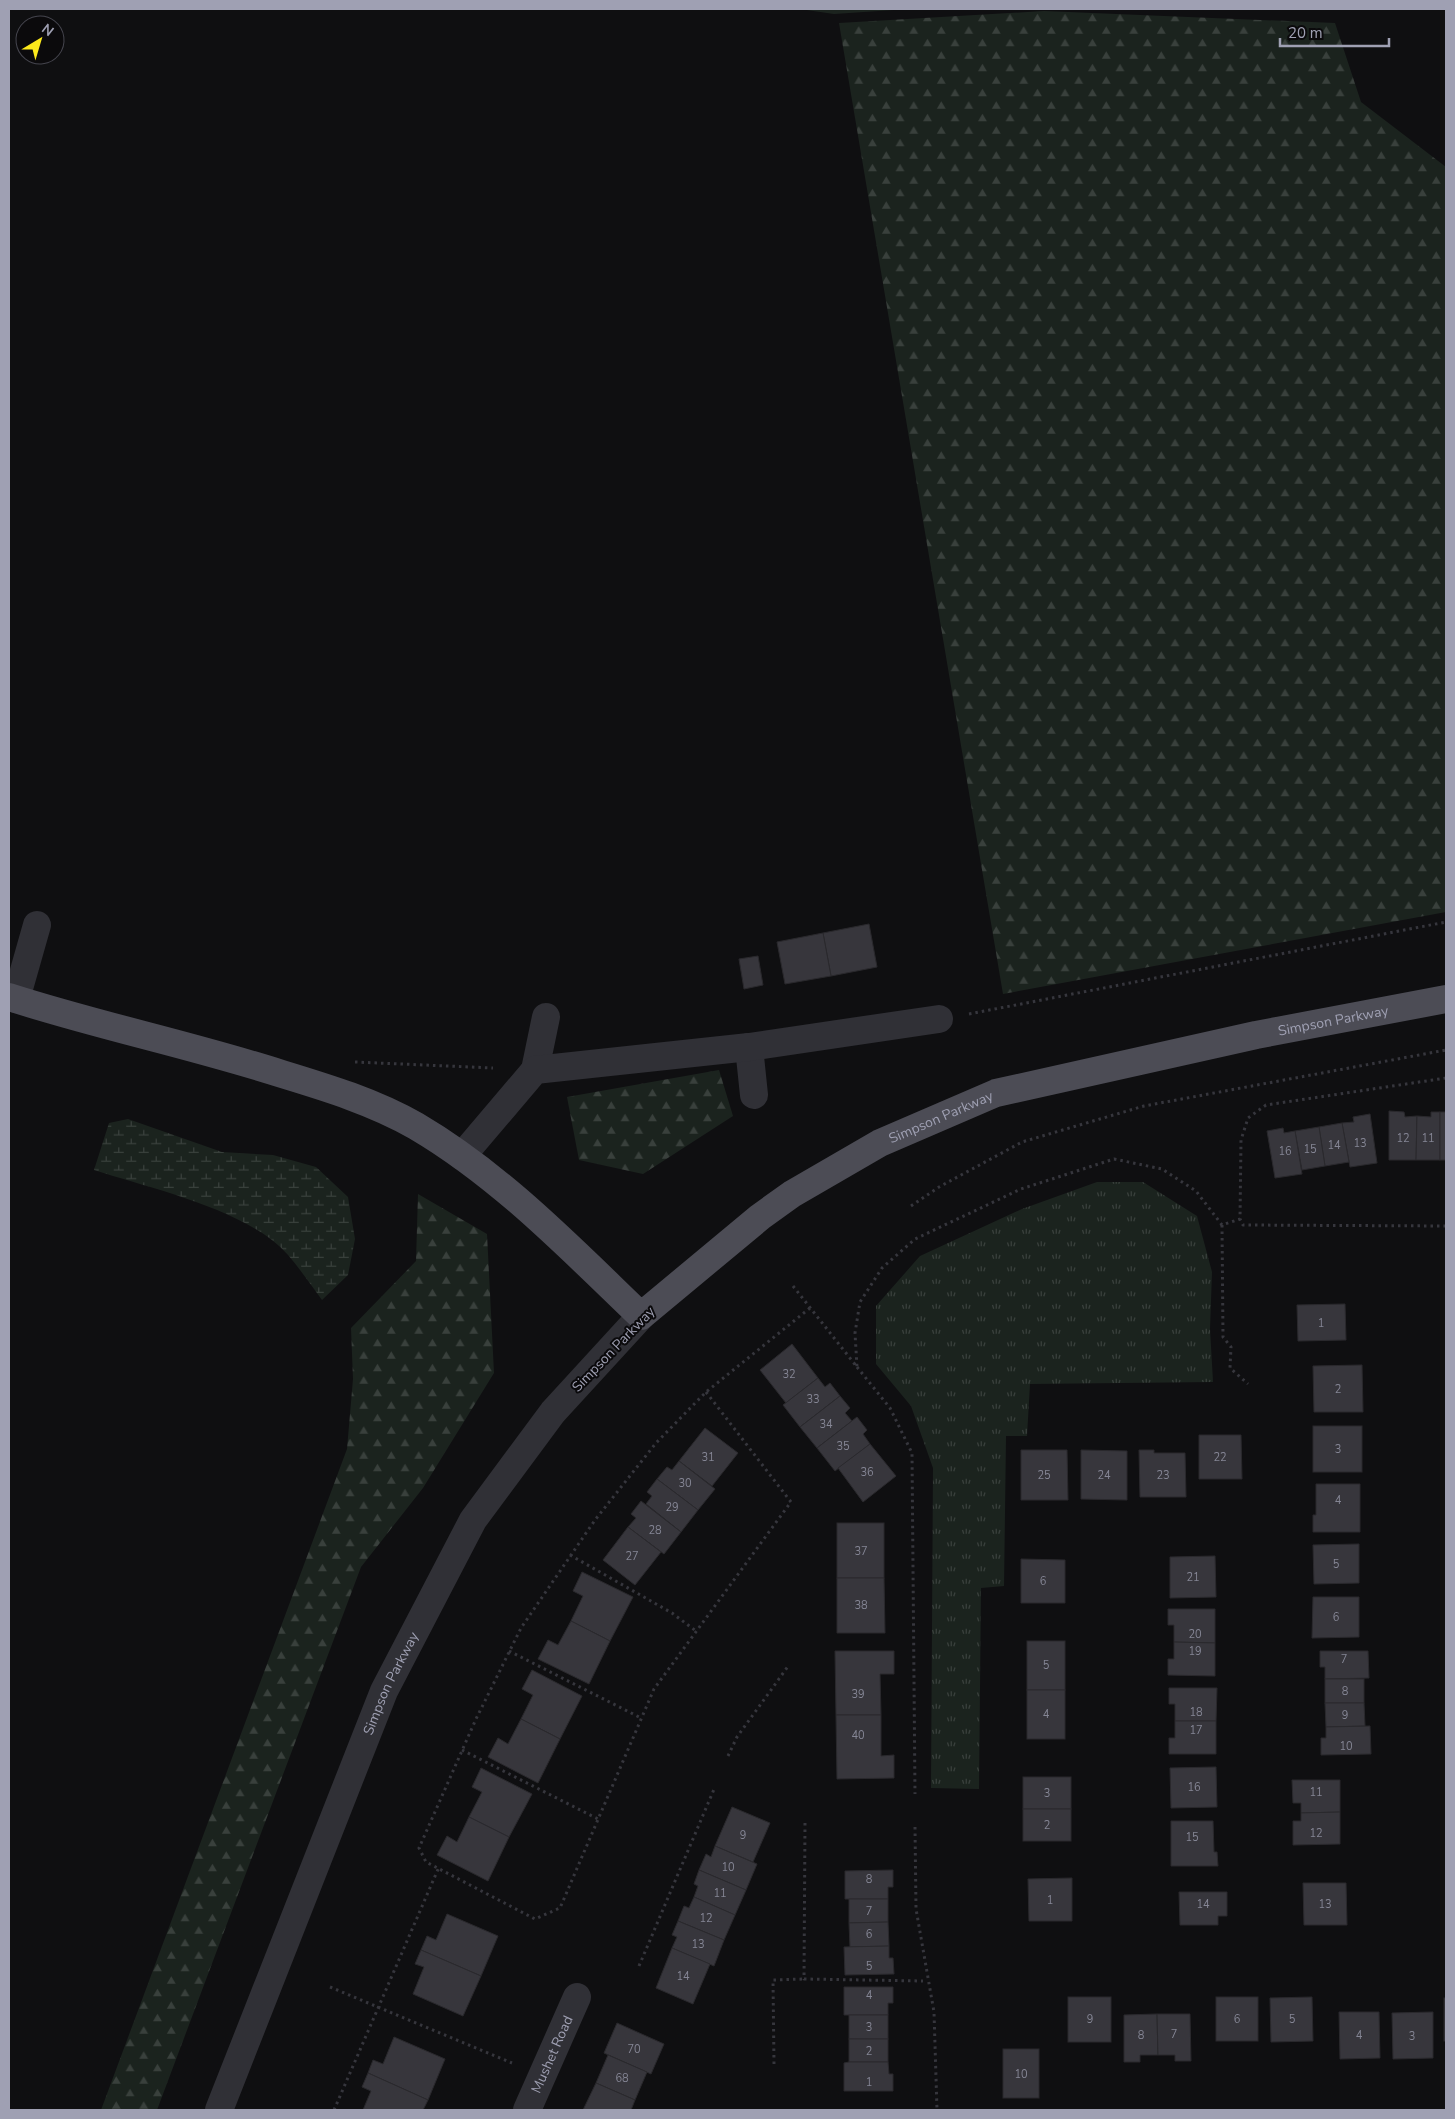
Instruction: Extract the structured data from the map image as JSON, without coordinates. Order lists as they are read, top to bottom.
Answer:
{
  "streets": {
    "main road": ["Simpson Parkway"],
    "street": ["Mushet Road"]
  },
  "house_numbers": [
    "12",
    "11",
    "13",
    "14",
    "15",
    "16",
    "1",
    "32",
    "2",
    "33",
    "34",
    "35",
    "3",
    "31",
    "22",
    "36",
    "25",
    "24",
    "23",
    "30",
    "4",
    "29",
    "28",
    "37",
    "27",
    "5",
    "21",
    "6",
    "38",
    "6",
    "20",
    "19",
    "7",
    "5",
    "8",
    "39",
    "18",
    "4",
    "9",
    "17",
    "40",
    "10",
    "16",
    "11",
    "3",
    "2",
    "12",
    "9",
    "15",
    "10",
    "8",
    "11",
    "1",
    "14",
    "13",
    "7",
    "12",
    "6",
    "13",
    "5",
    "14",
    "4",
    "9",
    "6",
    "5",
    "3",
    "7",
    "8",
    "4",
    "3",
    "70",
    "2",
    "10",
    "68",
    "1"
  ],
  "scale_bar": "20 m",
  "north": "top right"
}
